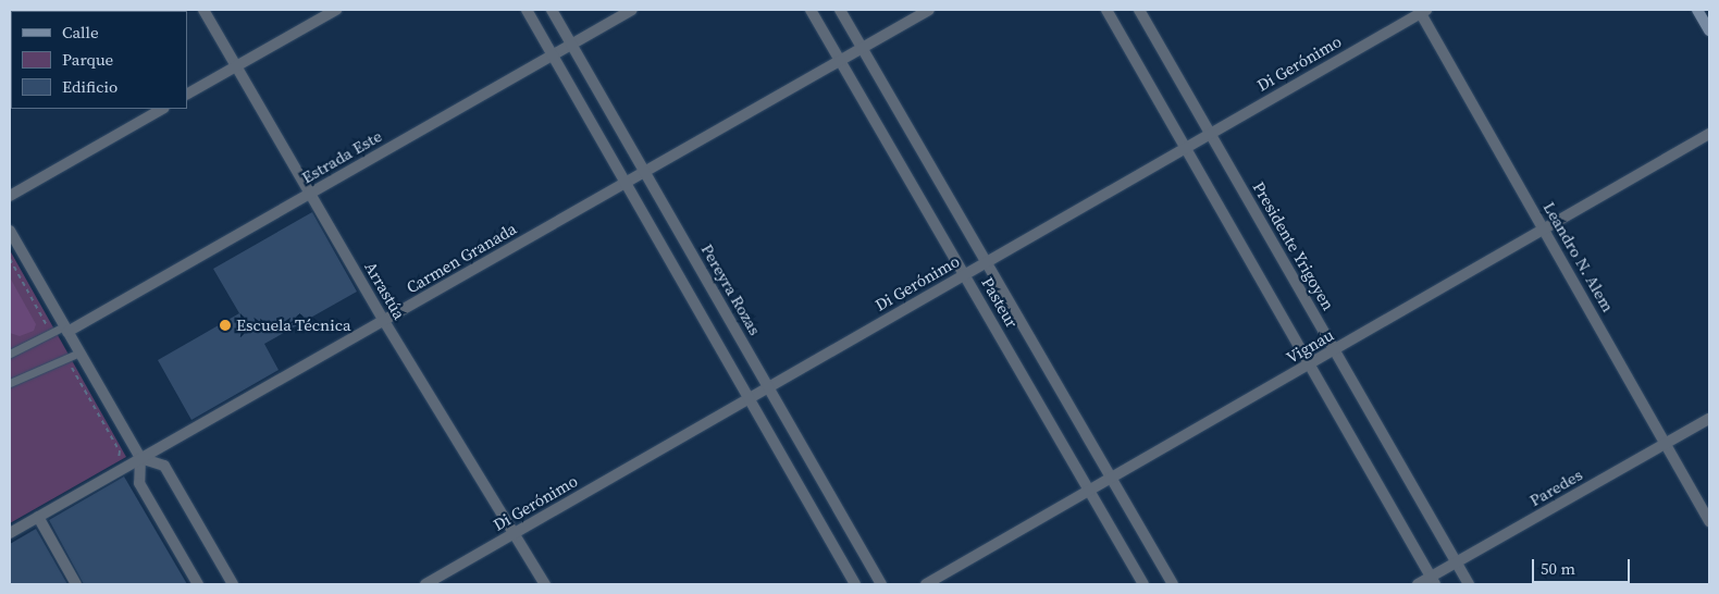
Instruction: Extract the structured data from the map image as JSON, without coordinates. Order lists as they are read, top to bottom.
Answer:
{
  "streets": {
    "street": [
      "Di Gerónimo",
      "Estrada Este",
      "Presidente Yrigoyen",
      "Leandro N. Alem",
      "Carmen Granada",
      "Pereyra Rozas",
      "Arrastúa",
      "Pasteur",
      "Vignau",
      "Paredes"
    ]
  },
  "crossings": [
    ["Di Gerónimo", "Presidente Yrigoyen"],
    ["Di Gerónimo", "Leandro N. Alem"],
    ["Di Gerónimo", "Pereyra Rozas"],
    ["Di Gerónimo", "Arrastúa"],
    ["Di Gerónimo", "Pasteur"],
    ["Estrada Este", "Pereyra Rozas"],
    ["Estrada Este", "Arrastúa"],
    ["Presidente Yrigoyen", "Vignau"],
    ["Presidente Yrigoyen", "Paredes"],
    ["Leandro N. Alem", "Vignau"],
    ["Leandro N. Alem", "Paredes"],
    ["Carmen Granada", "Pereyra Rozas"],
    ["Carmen Granada", "Arrastúa"],
    ["Carmen Granada", "Pasteur"],
    ["Pasteur", "Vignau"]
  ],
  "places": ["Escuela Técnica"],
  "legend": ["Calle", "Parque", "Edificio"],
  "scale_bar": "50 m"
}
